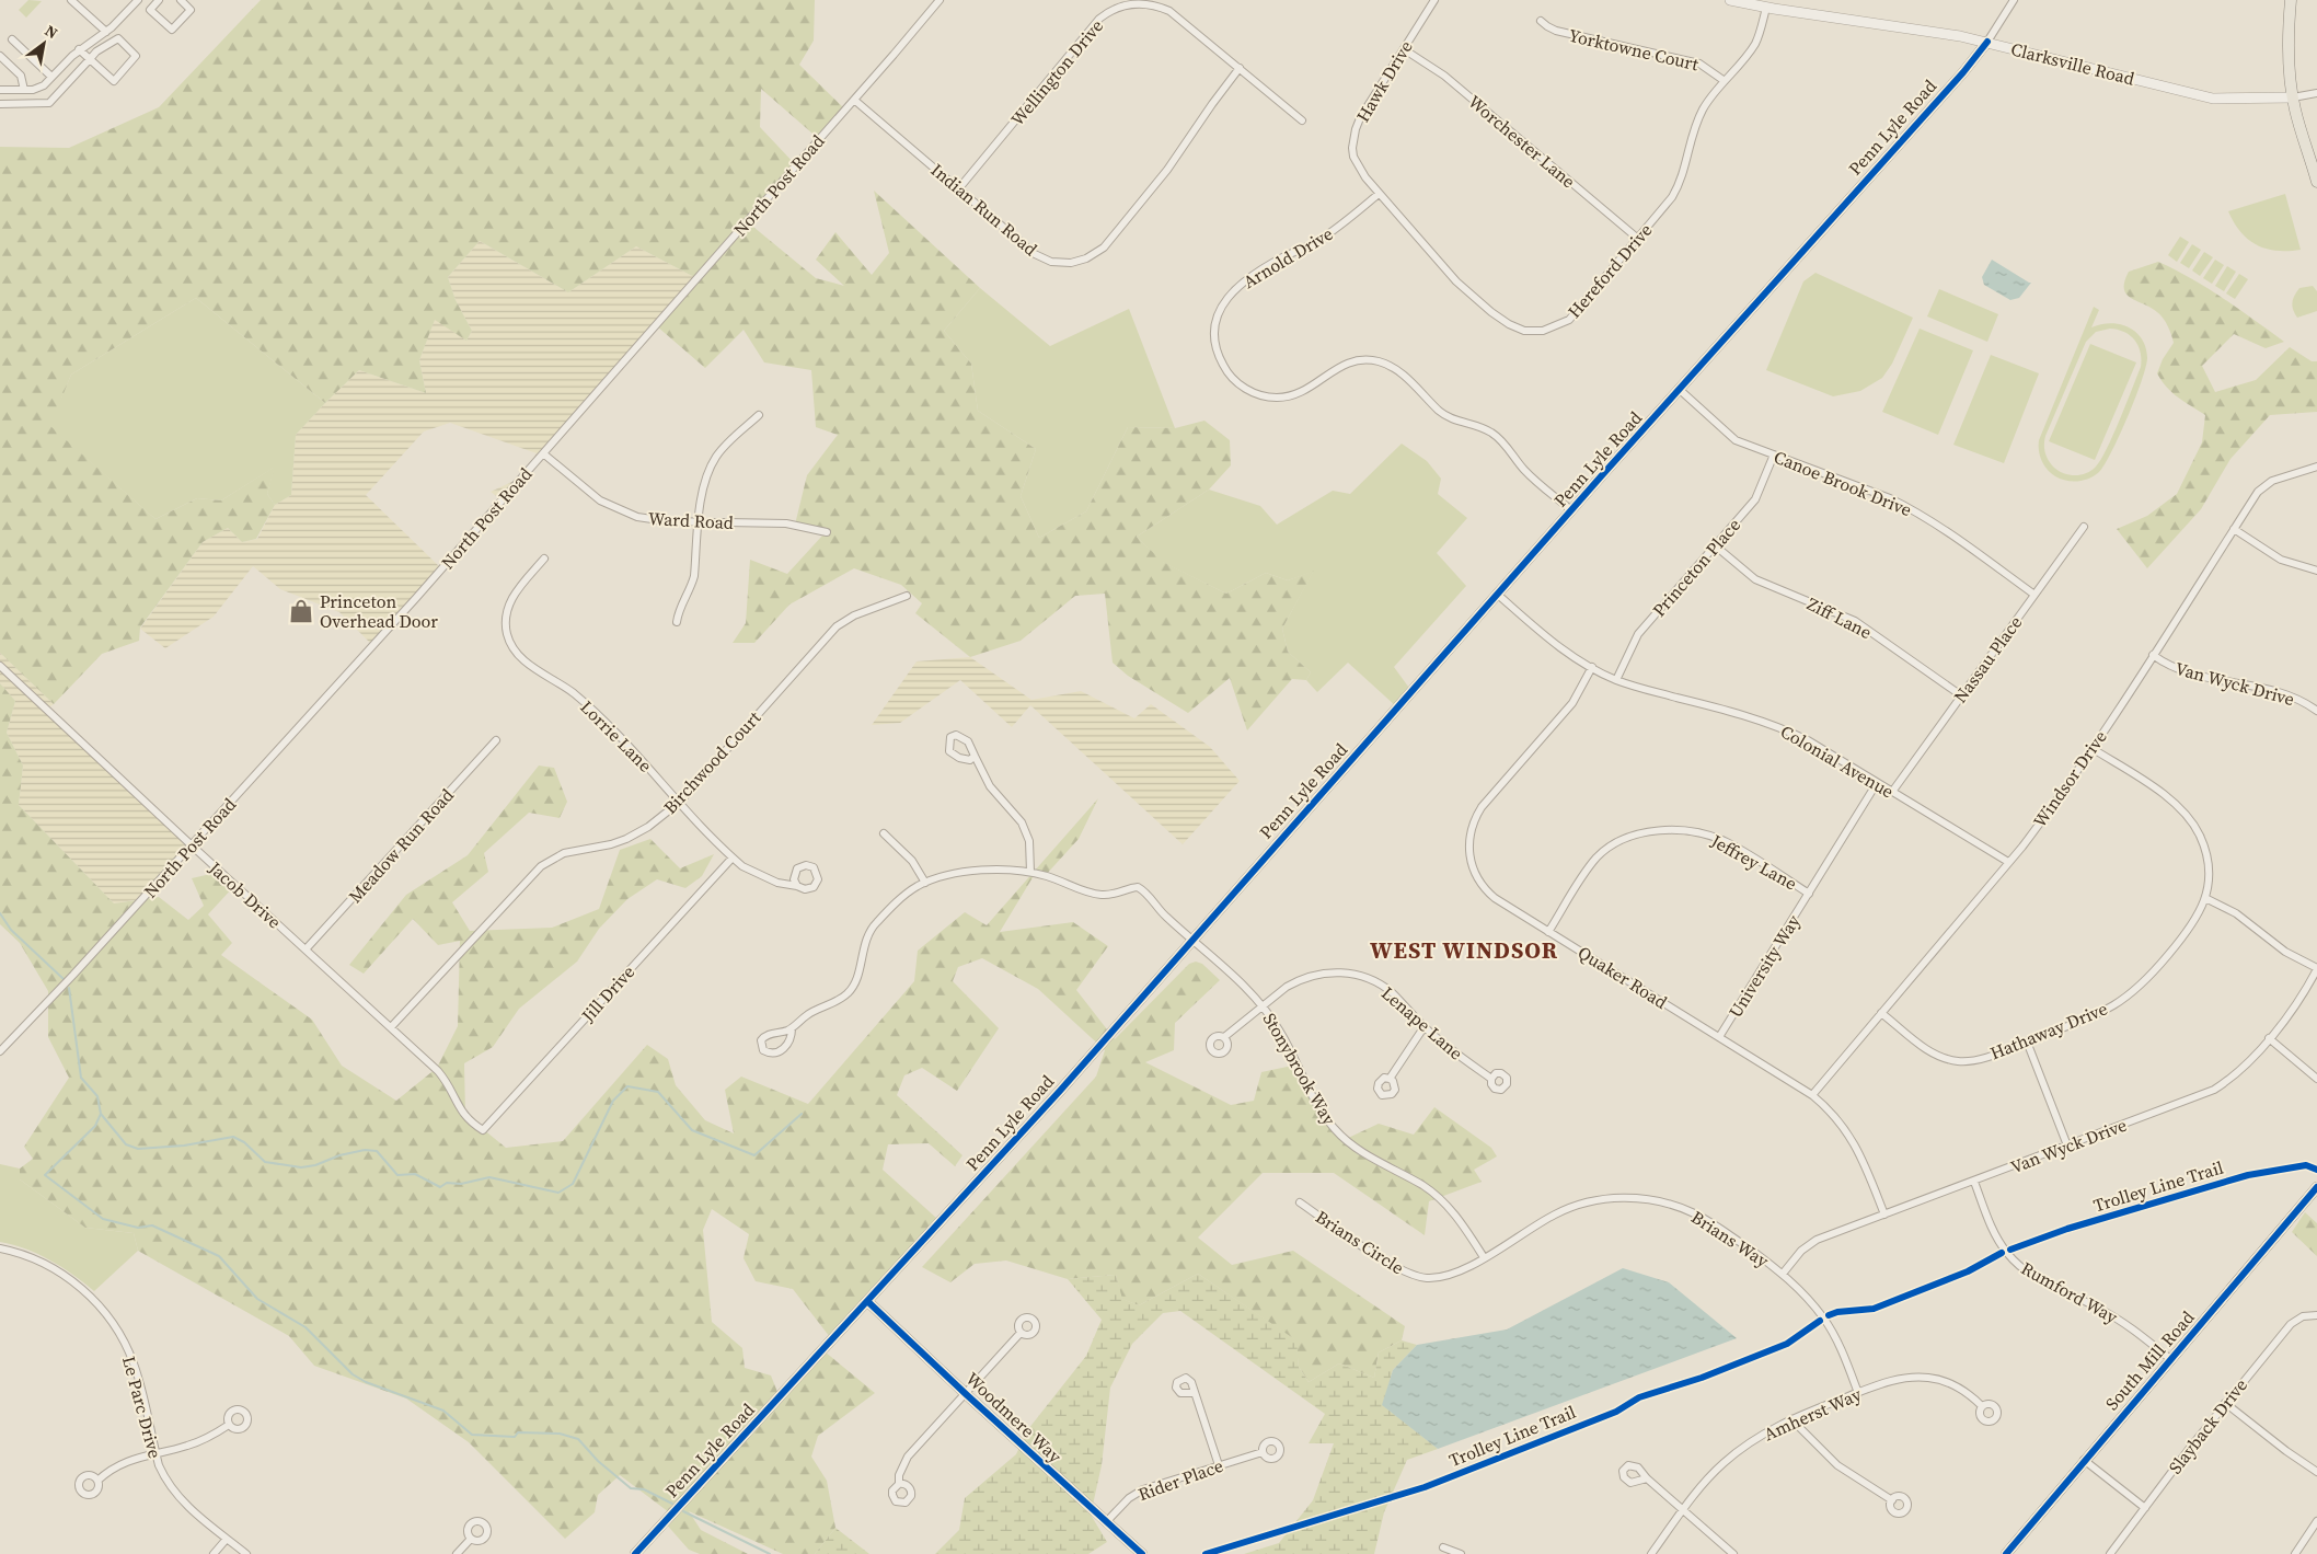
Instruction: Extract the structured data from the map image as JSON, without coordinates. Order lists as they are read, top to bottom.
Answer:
{
  "streets": {
    "street": [
      "Yorktowne Court",
      "Clarksville Road",
      "Wellington Drive",
      "Hawk Drive",
      "Penn Lyle Road",
      "Worchester Lane",
      "North Post Road",
      "Indian Run Road",
      "Arnold Drive",
      "Hereford Drive",
      "Canoe Brook Drive",
      "Ward Road",
      "Princeton Place",
      "Ziff Lane",
      "Nassau Place",
      "Van Wyck Drive",
      "Lorrie Lane",
      "Colonial Avenue",
      "Birchwood Court",
      "Windsor Drive",
      "Meadow Run Road",
      "Jeffrey Lane",
      "Jacob Drive",
      "University Way",
      "Quaker Road",
      "Jill Drive",
      "Lenape Lane",
      "Hathaway Drive",
      "Stonybrook Way",
      "Brians Way",
      "Brians Circle",
      "Rumford Way",
      "South Mill Road",
      "Le Parc Drive",
      "Amherst Way",
      "Woodmere Way",
      "Slayback Drive",
      "Rider Place"
    ],
    "cycle path": ["Trolley Line Trail"]
  },
  "crossings": [
    ["Yorktowne Court", "Hereford Drive"],
    ["Clarksville Road", "Penn Lyle Road"],
    ["Clarksville Road", "Hereford Drive"],
    ["Wellington Drive", "Indian Run Road"],
    ["Hawk Drive", "Worchester Lane"],
    ["Hawk Drive", "Arnold Drive"],
    ["Hawk Drive", "Hereford Drive"],
    ["Penn Lyle Road", "Arnold Drive"],
    ["Penn Lyle Road", "Canoe Brook Drive"],
    ["Penn Lyle Road", "Stonybrook Way"],
    ["Penn Lyle Road", "Woodmere Way"],
    ["Worchester Lane", "Hereford Drive"],
    ["North Post Road", "Indian Run Road"],
    ["North Post Road", "Ward Road"],
    ["North Post Road", "Jacob Drive"],
    ["Arnold Drive", "Hereford Drive"],
    ["Canoe Brook Drive", "Princeton Place"],
    ["Canoe Brook Drive", "Nassau Place"],
    ["Princeton Place", "Ziff Lane"],
    ["Princeton Place", "Colonial Avenue"],
    ["Ziff Lane", "Nassau Place"],
    ["Nassau Place", "Colonial Avenue"],
    ["Van Wyck Drive", "Windsor Drive"],
    ["Van Wyck Drive", "Quaker Road"],
    ["Van Wyck Drive", "Brians Way"],
    ["Van Wyck Drive", "Rumford Way"],
    ["Lorrie Lane", "Birchwood Court"],
    ["Lorrie Lane", "Jill Drive"],
    ["Colonial Avenue", "Windsor Drive"],
    ["Colonial Avenue", "University Way"],
    ["Colonial Avenue", "Quaker Road"],
    ["Birchwood Court", "Jacob Drive"],
    ["Windsor Drive", "Quaker Road"],
    ["Windsor Drive", "Hathaway Drive"],
    ["Meadow Run Road", "Jacob Drive"],
    ["Jeffrey Lane", "University Way"],
    ["Jeffrey Lane", "Quaker Road"],
    ["Jacob Drive", "Jill Drive"],
    ["University Way", "Quaker Road"],
    ["Lenape Lane", "Stonybrook Way"],
    ["Stonybrook Way", "Brians Way"],
    ["Stonybrook Way", "Brians Circle"],
    ["Brians Way", "Brians Circle"],
    ["Brians Way", "Amherst Way"],
    ["Rumford Way", "South Mill Road"],
    ["Woodmere Way", "Rider Place"]
  ],
  "districts": ["WEST WINDSOR"],
  "places": {
    "shop": ["Princeton Overhead Door"]
  },
  "north": "top right"
}
